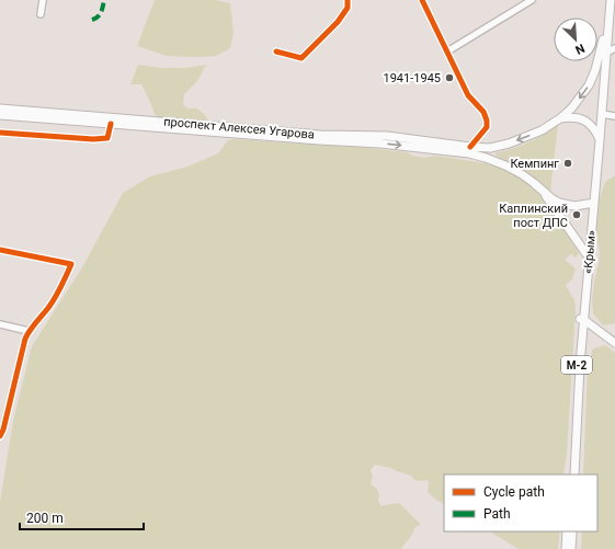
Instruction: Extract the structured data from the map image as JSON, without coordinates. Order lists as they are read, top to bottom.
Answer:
{
  "streets": {
    "main road": ["проспект Алексея Угарова", "«Крым»", "М-2"]
  },
  "crossings": [
    ["проспект Алексея Угарова", "«Крым»"],
    ["«Крым»", "М-2"]
  ],
  "places": ["1941-1945", "Кемпинг", "Каплинский пост ДПС"],
  "legend": ["Cycle path", "Path"],
  "scale_bar": "200 m",
  "north": "bottom right"
}
